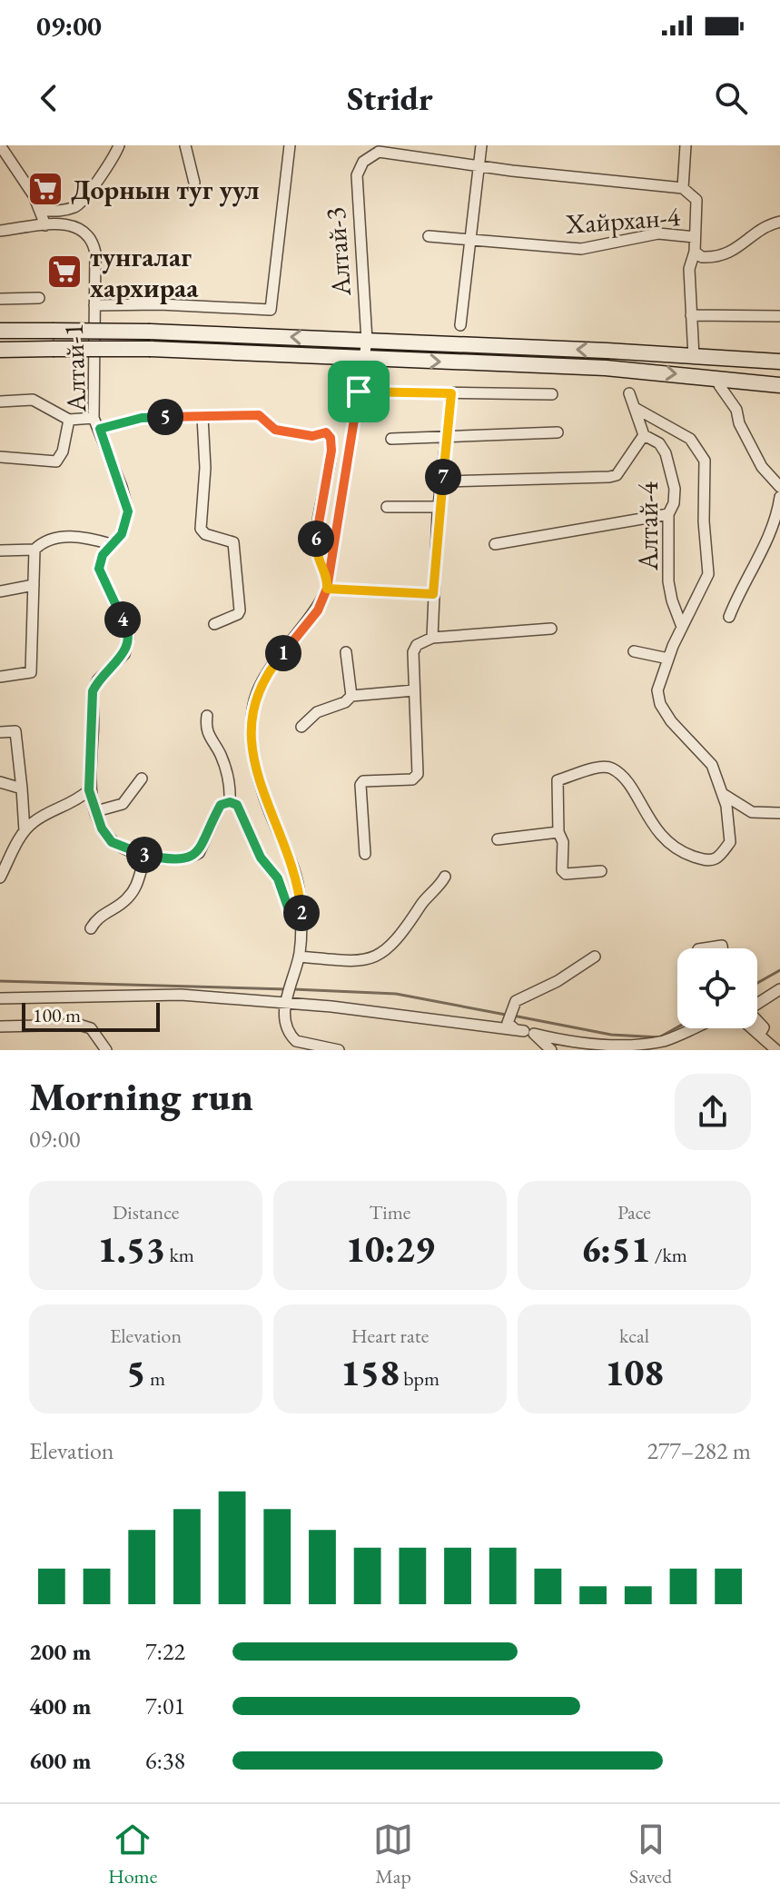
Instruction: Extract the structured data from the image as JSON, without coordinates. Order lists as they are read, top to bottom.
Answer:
{
  "streets": {
    "street": [
      "Хайрхан-4",
      "Алтай-3",
      "Алтай-1",
      "Алтай-4"
    ]
  },
  "crossings": [
    ["Хайрхан-4", "Алтай-3"],
    ["Алтай-3", "Алтай-1"]
  ],
  "places": {
    "supermarket": ["Дорнын туг уул", "тунгалаг хархираа"]
  },
  "scale_bar": "100 m",
  "page": {
    "status": "09:00",
    "header": "Stridr",
    "pins": [
      "5",
      "7",
      "6",
      "4",
      "1",
      "3",
      "2"
    ],
    "scale": "100 m",
    "heading": ["Morning run", "09:00"],
    "stats": [
      ["Distance", "1.53 km"],
      ["Time", "10:29"],
      ["Pace", "6:51 /km"],
      ["Elevation", "5 m"],
      ["Heart rate", "158 bpm"],
      ["kcal", "108"]
    ],
    "chart": ["Elevation", "277–282 m"],
    "list": [
      {
        "name": "200 m",
        "note": "7:22"
      },
      {
        "name": "400 m",
        "note": "7:01"
      },
      {
        "name": "600 m",
        "note": "6:38"
      }
    ],
    "tabs": ["Home", "Map", "Saved"]
  }
}
